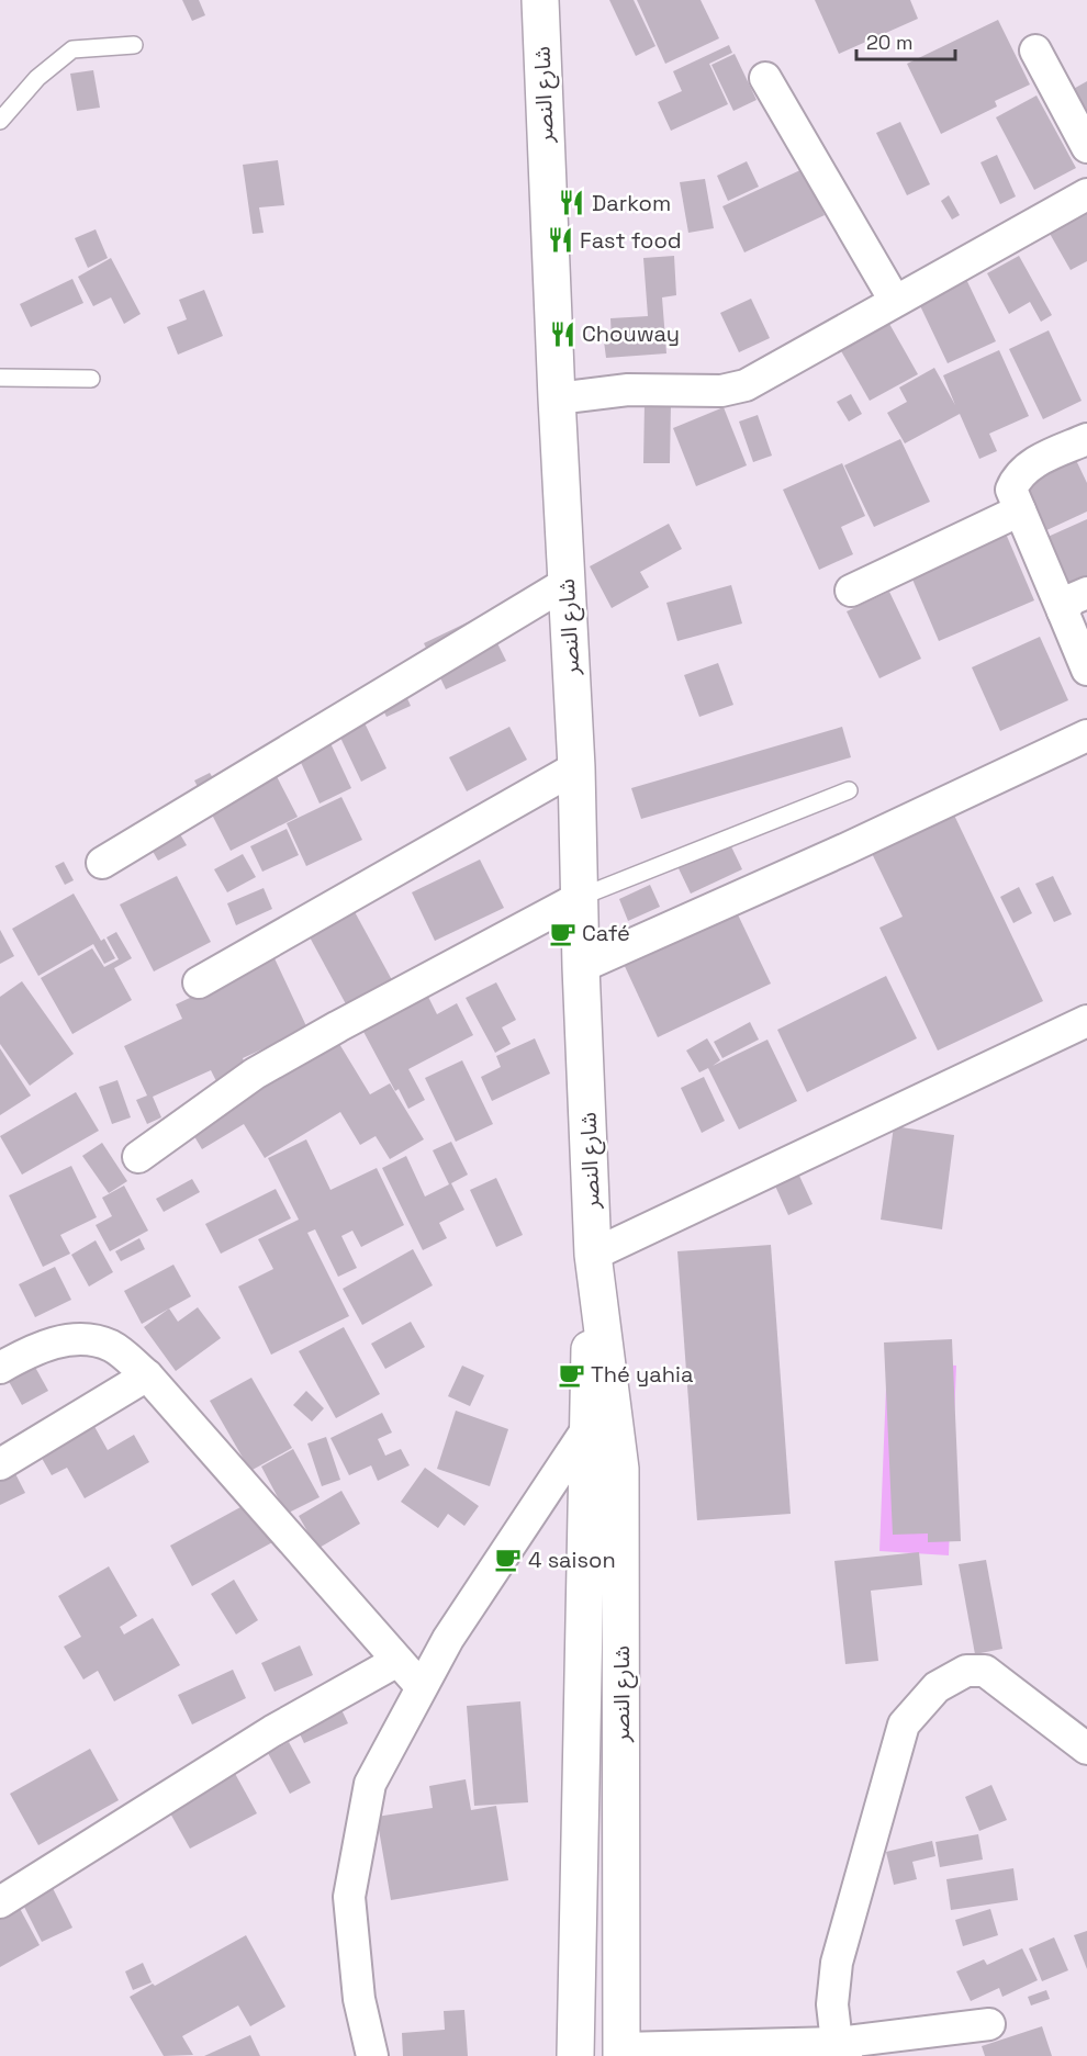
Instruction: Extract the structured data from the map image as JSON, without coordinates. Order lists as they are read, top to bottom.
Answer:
{
  "streets": {
    "main road": ["شارع النصر"]
  },
  "places": {
    "restaurant": ["Darkom", "Fast food", "Chouway"],
    "cafe": ["Café", "Thé yahia", "4 saison"]
  },
  "scale_bar": "20 m"
}
